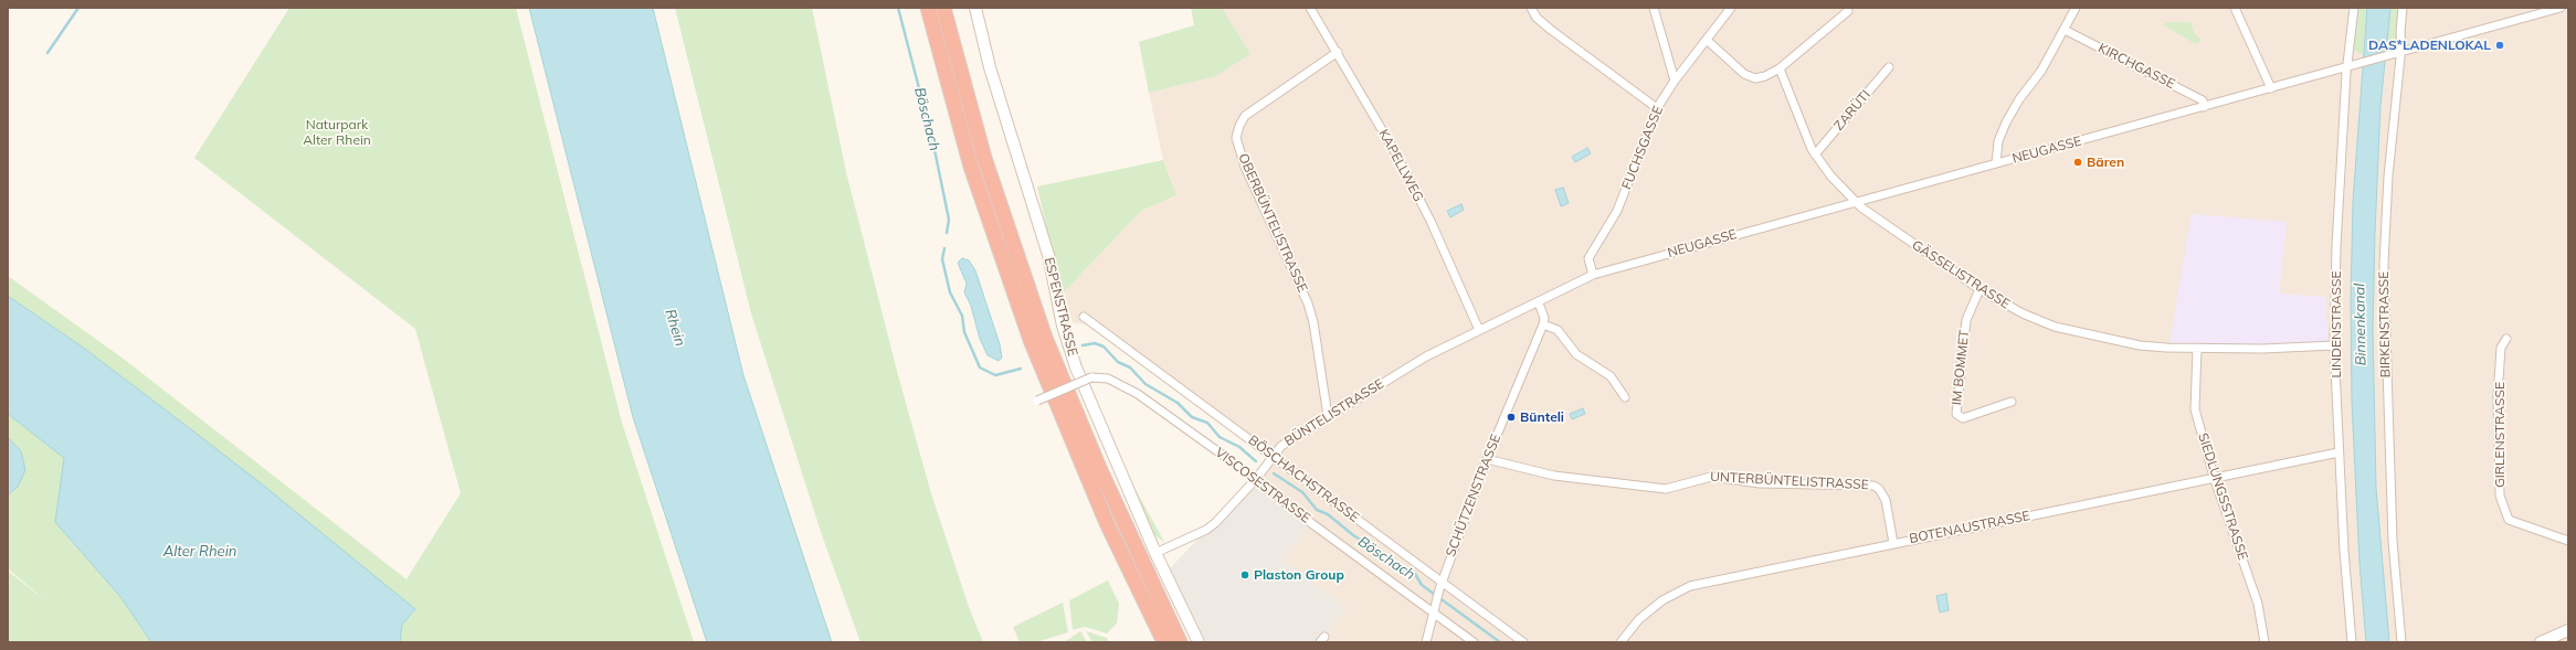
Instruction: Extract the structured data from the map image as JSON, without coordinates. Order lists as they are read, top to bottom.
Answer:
{
  "streets": {
    "street": [
      "KIRCHGASSE",
      "ZARÜTI",
      "FUCHSGASSE",
      "NEUGASSE",
      "KAPELLWEG",
      "OBERBÜNTELISTRASSE",
      "GÄSSELISTRASSE",
      "ESPENSTRASSE",
      "LINDENSTRASSE",
      "BIRKENSTRASSE",
      "IM BOMMET",
      "BÜNTELISTRASSE",
      "GIRLENSTRASSE",
      "BÖSCHACHSTRASSE",
      "UNTERBÜNTELISTRASSE",
      "VISCOSESTRASSE",
      "SCHÜTZENSTRASSE",
      "SIEDLUNGSSTRASSE",
      "BOTENAUSTRASSE"
    ]
  },
  "crossings": [
    ["KIRCHGASSE", "NEUGASSE"],
    ["ZARÜTI", "GÄSSELISTRASSE"],
    ["FUCHSGASSE", "NEUGASSE"],
    ["NEUGASSE", "GÄSSELISTRASSE"],
    ["NEUGASSE", "LINDENSTRASSE"],
    ["NEUGASSE", "BIRKENSTRASSE"],
    ["NEUGASSE", "BÜNTELISTRASSE"],
    ["KAPELLWEG", "OBERBÜNTELISTRASSE"],
    ["KAPELLWEG", "BÜNTELISTRASSE"],
    ["OBERBÜNTELISTRASSE", "BÜNTELISTRASSE"],
    ["GÄSSELISTRASSE", "LINDENSTRASSE"],
    ["GÄSSELISTRASSE", "IM BOMMET"],
    ["GÄSSELISTRASSE", "SIEDLUNGSSTRASSE"],
    ["ESPENSTRASSE", "BÜNTELISTRASSE"],
    ["LINDENSTRASSE", "BOTENAUSTRASSE"],
    ["BÜNTELISTRASSE", "BÖSCHACHSTRASSE"],
    ["BÜNTELISTRASSE", "VISCOSESTRASSE"],
    ["BÖSCHACHSTRASSE", "SCHÜTZENSTRASSE"],
    ["UNTERBÜNTELISTRASSE", "SCHÜTZENSTRASSE"],
    ["UNTERBÜNTELISTRASSE", "BOTENAUSTRASSE"],
    ["VISCOSESTRASSE", "SCHÜTZENSTRASSE"],
    ["SIEDLUNGSSTRASSE", "BOTENAUSTRASSE"]
  ],
  "water": [
    "Böschach",
    "Binnenkanal",
    "Rhein",
    "Alter Rhein"
  ],
  "parks": ["Naturpark Alter Rhein"],
  "places": [
    "DAS*LADENLOKAL",
    "Bären",
    "Bünteli",
    "Plaston Group"
  ]
}
